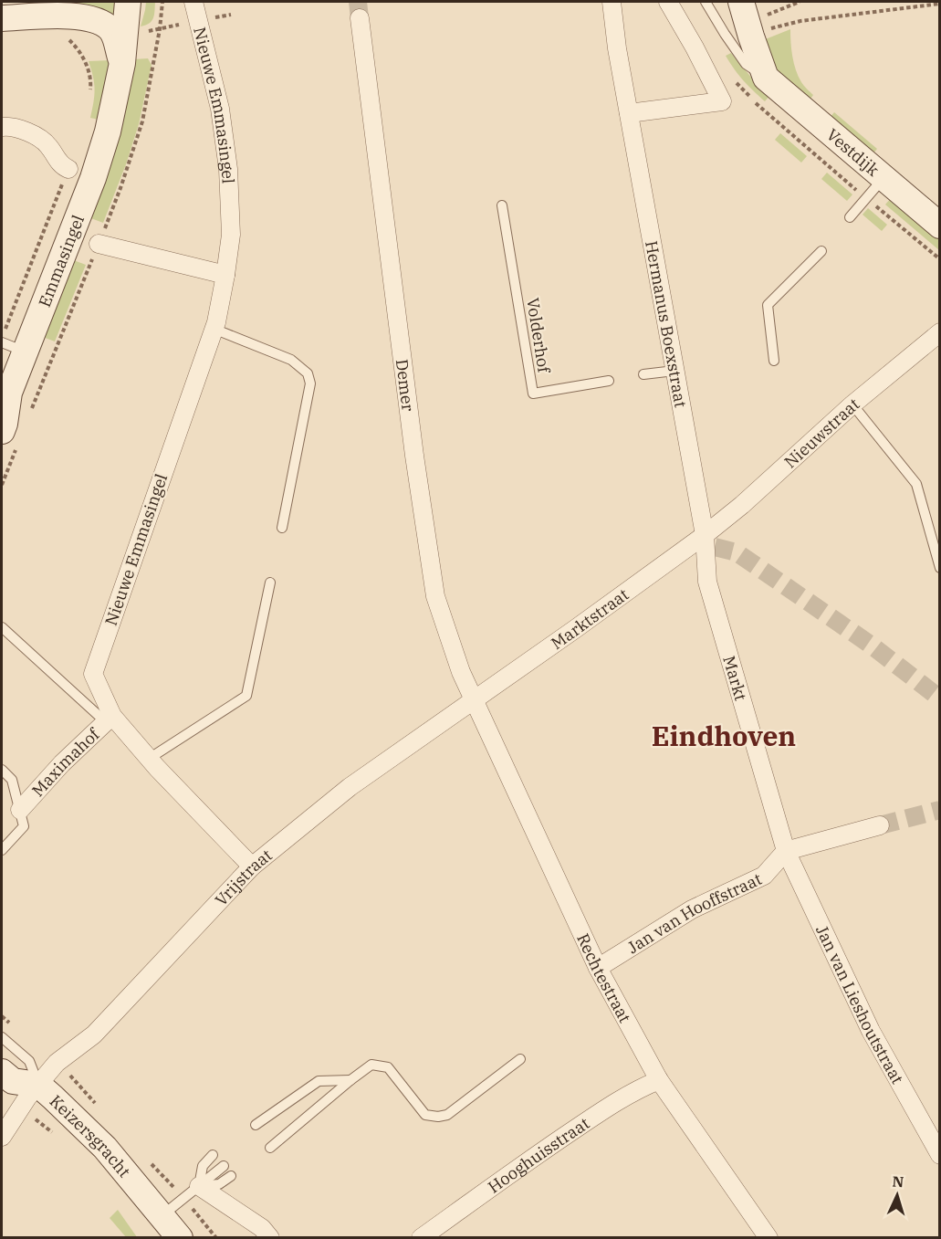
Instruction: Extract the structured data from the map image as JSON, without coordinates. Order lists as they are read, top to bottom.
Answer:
{
  "streets": {
    "street": [
      "Nieuwe Emmasingel",
      "Vestdijk",
      "Emmasingel",
      "Hermanus Boexstraat",
      "Demer",
      "Nieuwstraat",
      "Marktstraat",
      "Markt",
      "Maximahof",
      "Vrijstraat",
      "Jan van Hooffstraat",
      "Rechtestraat",
      "Jan van Lieshoutstraat",
      "Keizersgracht",
      "Hooghuisstraat"
    ],
    "lane": ["Volderhof"]
  },
  "crossings": [
    ["Nieuwe Emmasingel", "Maximahof"],
    ["Nieuwe Emmasingel", "Vrijstraat"],
    ["Hermanus Boexstraat", "Nieuwstraat"],
    ["Hermanus Boexstraat", "Marktstraat"],
    ["Hermanus Boexstraat", "Markt"],
    ["Demer", "Marktstraat"],
    ["Demer", "Vrijstraat"],
    ["Demer", "Rechtestraat"],
    ["Nieuwstraat", "Marktstraat"],
    ["Nieuwstraat", "Markt"],
    ["Marktstraat", "Markt"],
    ["Marktstraat", "Vrijstraat"],
    ["Marktstraat", "Rechtestraat"],
    ["Markt", "Jan van Hooffstraat"],
    ["Markt", "Jan van Lieshoutstraat"],
    ["Vrijstraat", "Rechtestraat"],
    ["Vrijstraat", "Keizersgracht"],
    ["Jan van Hooffstraat", "Rechtestraat"],
    ["Jan van Hooffstraat", "Jan van Lieshoutstraat"],
    ["Rechtestraat", "Hooghuisstraat"]
  ],
  "districts": ["Eindhoven"],
  "north": "top"
}
